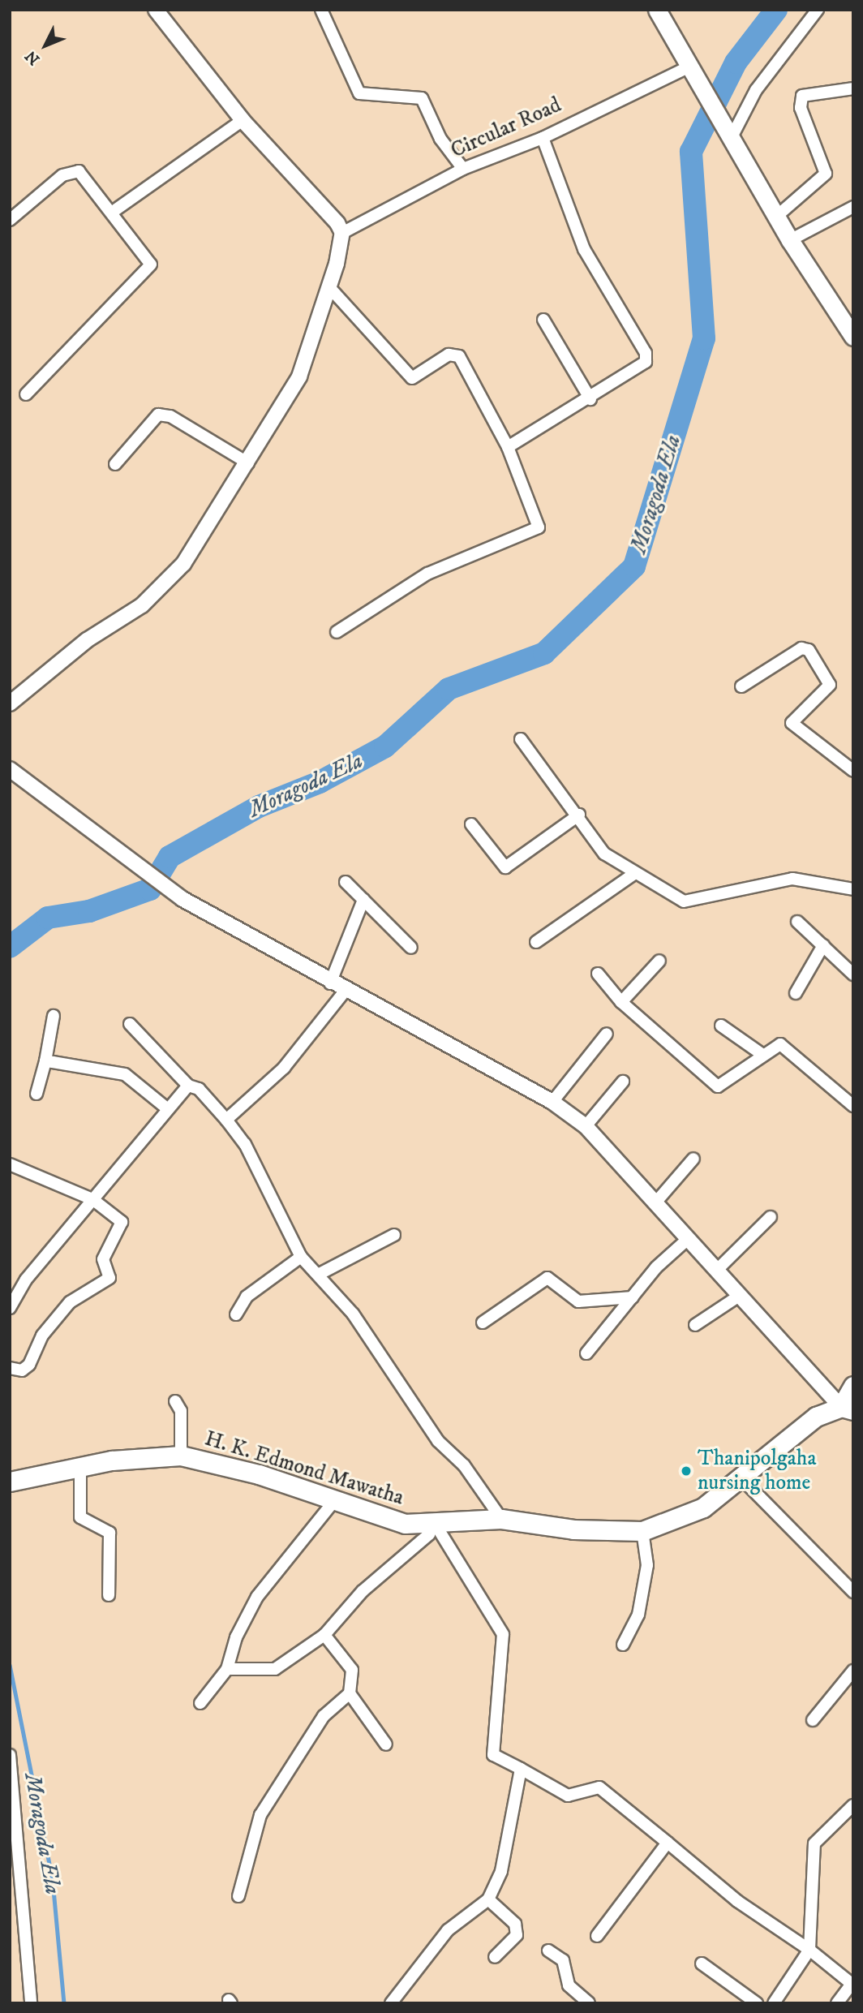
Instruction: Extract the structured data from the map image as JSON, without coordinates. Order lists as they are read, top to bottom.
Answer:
{
  "streets": {
    "main road": ["H. K. Edmond Mawatha"],
    "street": ["Circular Road"]
  },
  "water": ["Moragoda Ela"],
  "places": ["Thanipolgaha nursing home"],
  "north": "bottom left"
}
